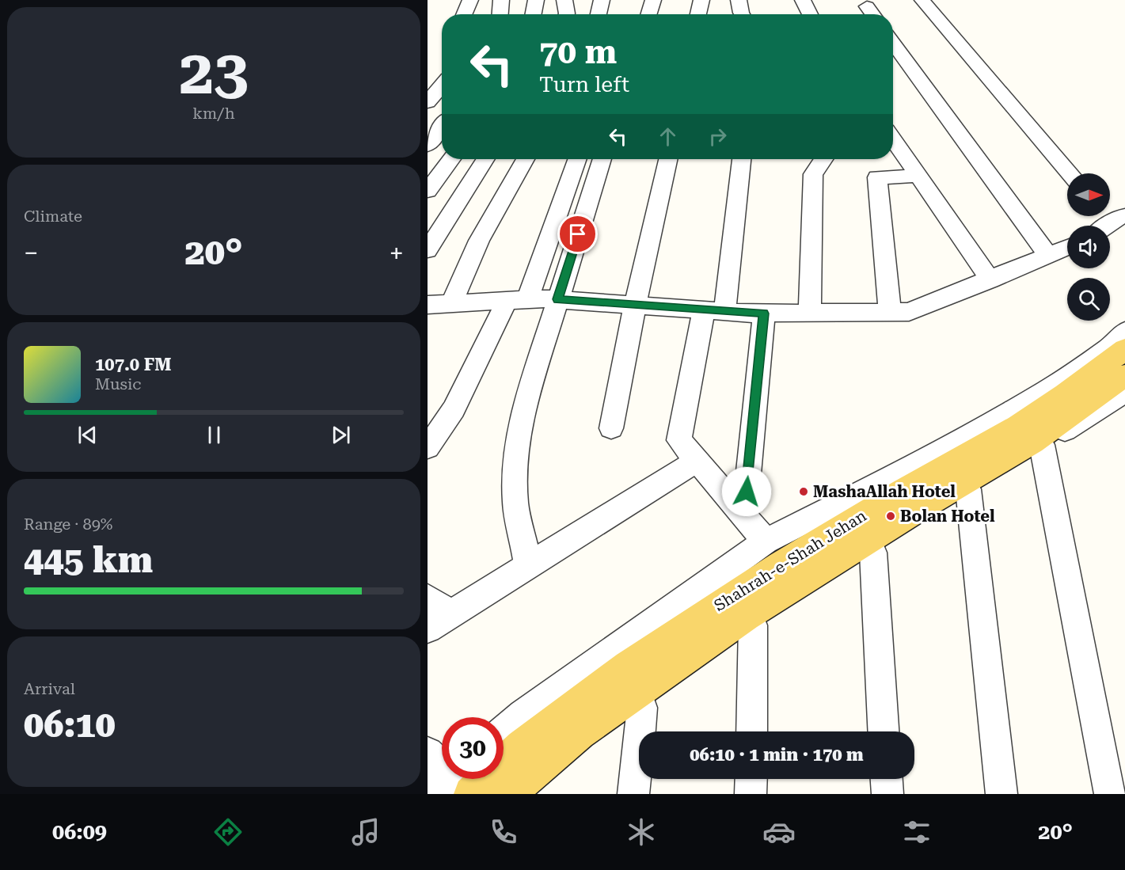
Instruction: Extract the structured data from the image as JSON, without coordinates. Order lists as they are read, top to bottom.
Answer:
{
  "streets": {
    "main road": ["Shahrah-e-Shah Jehan"]
  },
  "places": ["MashaAllah Hotel", "Bolan Hotel"],
  "north": "right",
  "page": {
    "tile": [
      ["23", "km/h"],
      "Climate",
      ["Range · 89%", "445 km"],
      ["Arrival", "06:10"]
    ],
    "turn": ["70 m", "Turn left"],
    "heat": ["−", "20°", "+"],
    "song": ["107.0 FM", "Music"],
    "limit": "30",
    "trip": "06:10 · 1 min · 170 m",
    "tabs": ["06:09", "20°"]
  }
}
